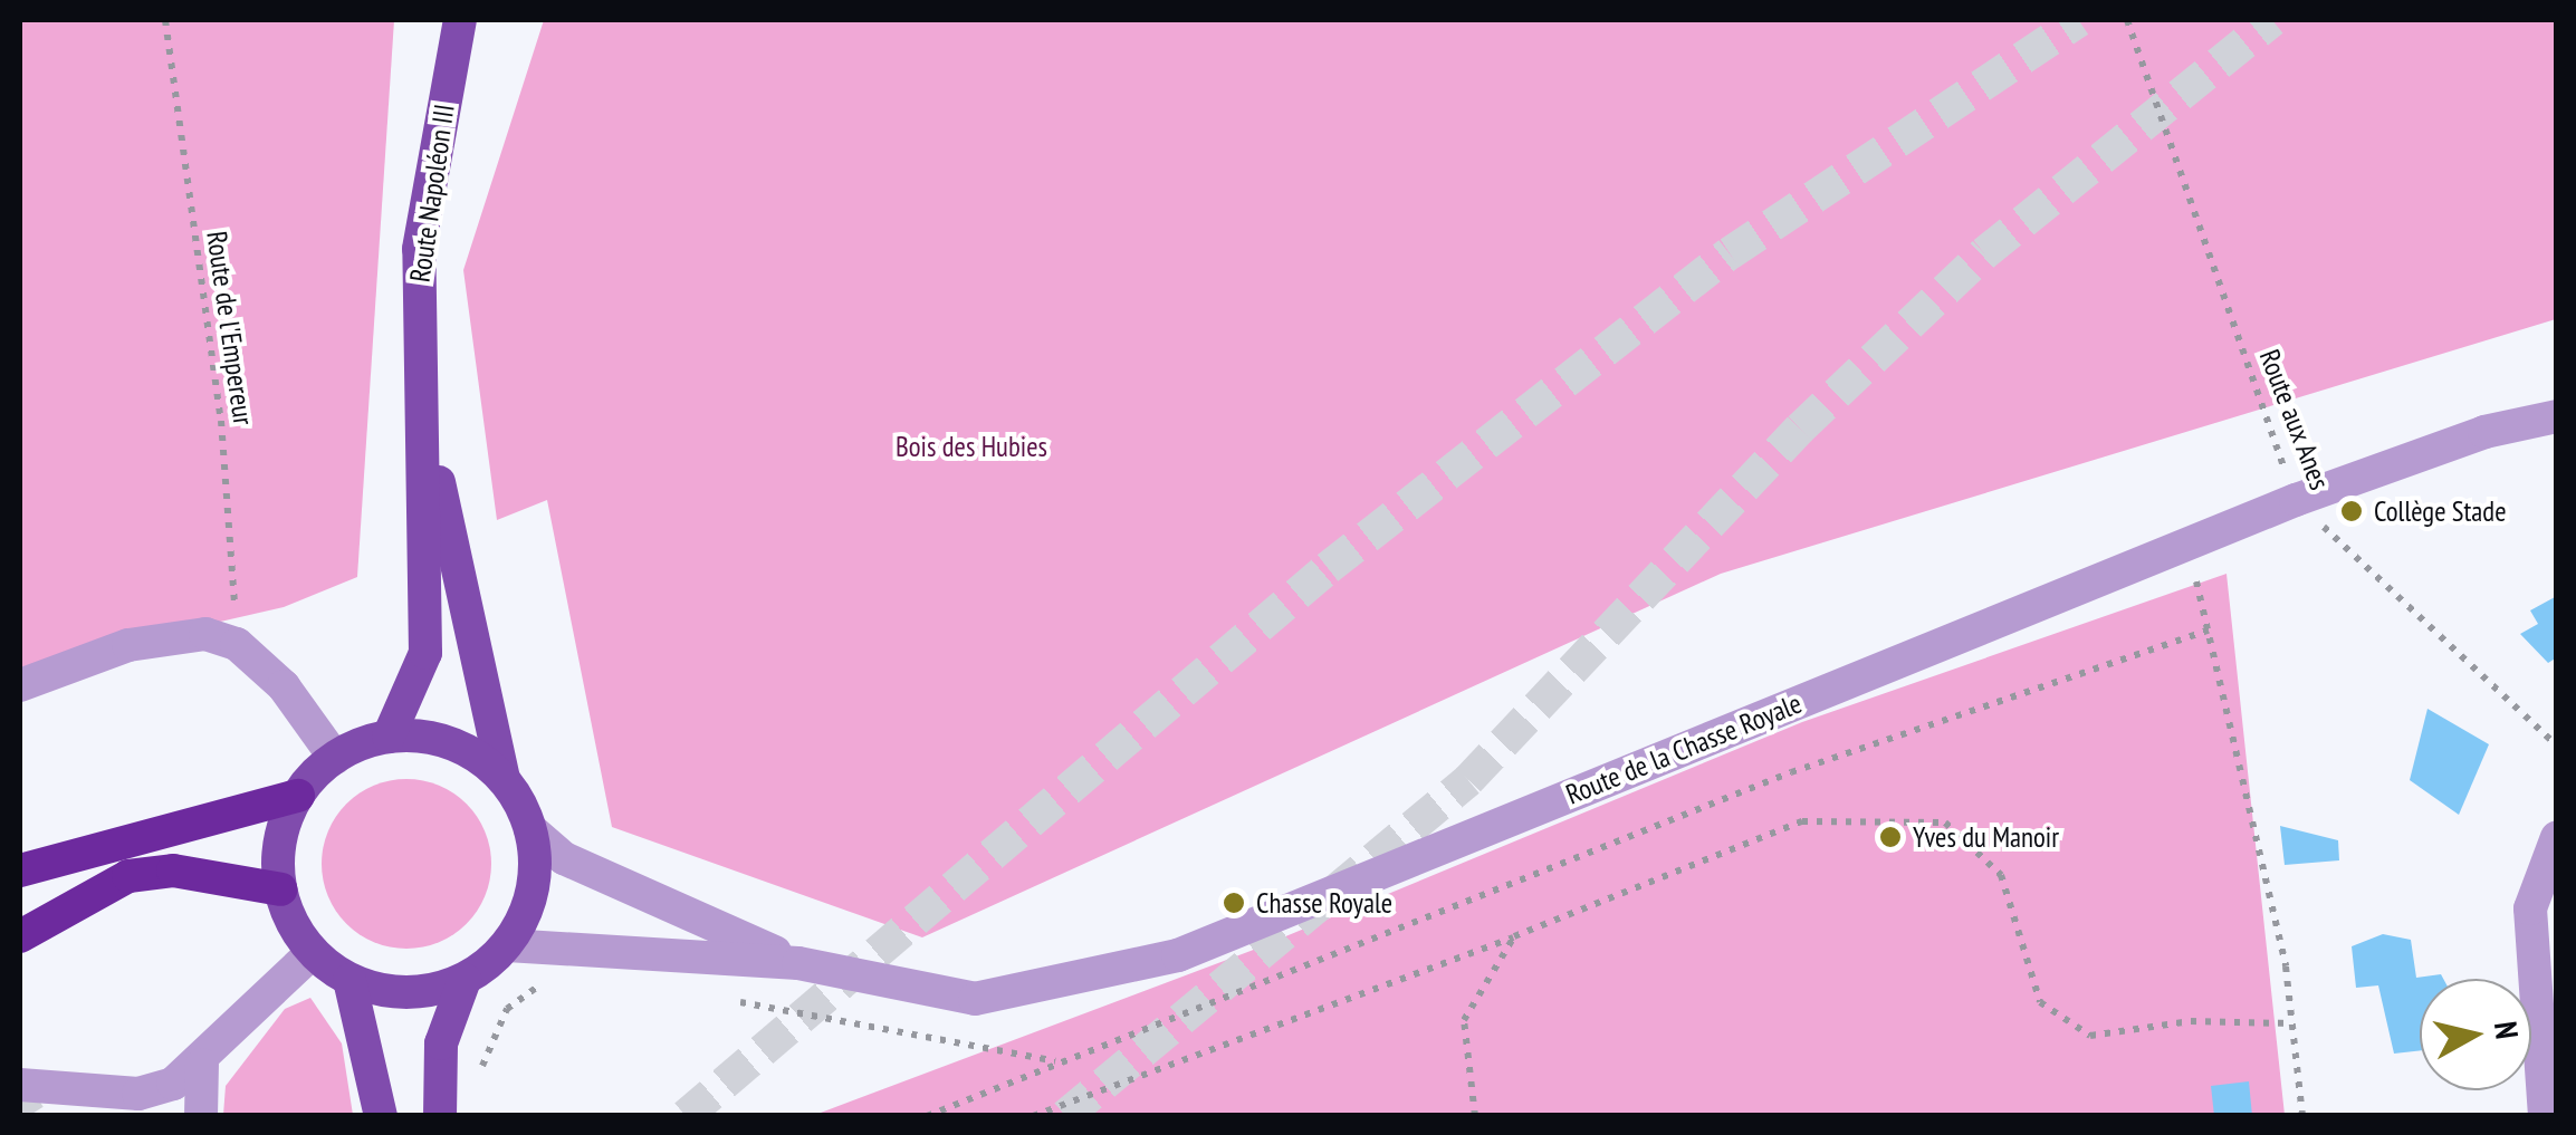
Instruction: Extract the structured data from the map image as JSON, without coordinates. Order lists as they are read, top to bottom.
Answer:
{
  "streets": {
    "main road": ["Route Napoléon III"],
    "street": ["Route de la Chasse Royale"],
    "path": ["Route de l'Empereur", "Route aux Anes"]
  },
  "crossings": [
    ["Route Napoléon III", "Route de la Chasse Royale"],
    ["Route aux Anes", "Route de la Chasse Royale"]
  ],
  "parks": ["Bois des Hubies"],
  "places": ["Collège Stade", "Yves du Manoir", "Chasse Royale"],
  "north": "right"
}
